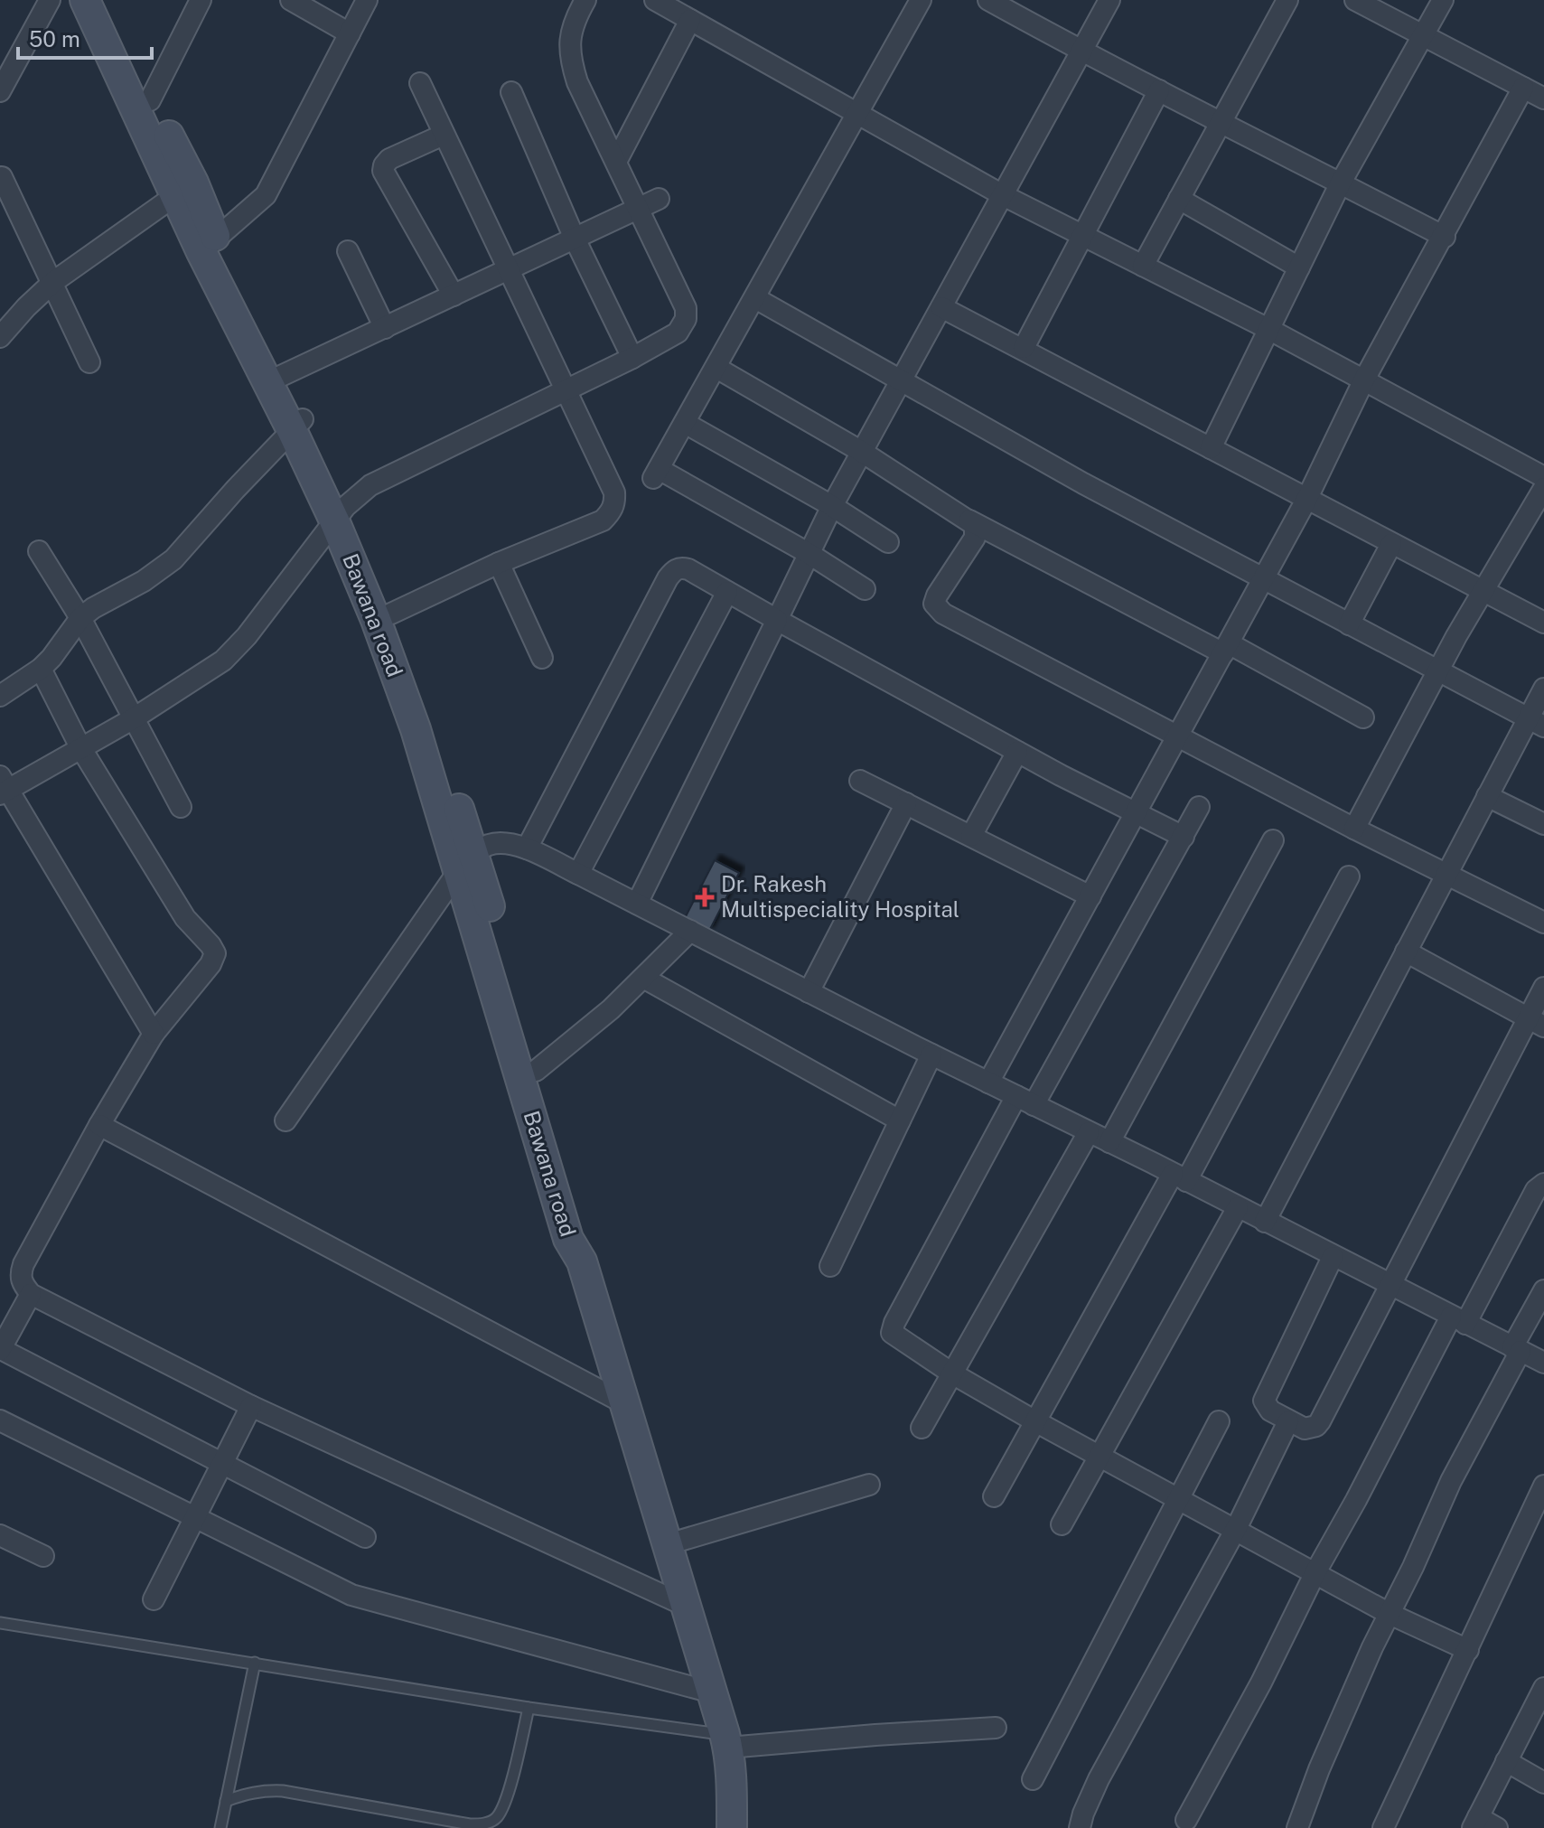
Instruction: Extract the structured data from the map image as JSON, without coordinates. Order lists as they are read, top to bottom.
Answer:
{
  "streets": {
    "street": ["Bawana road"]
  },
  "places": {
    "health": ["Dr. Rakesh Multispeciality Hospital"]
  },
  "scale_bar": "50 m"
}
